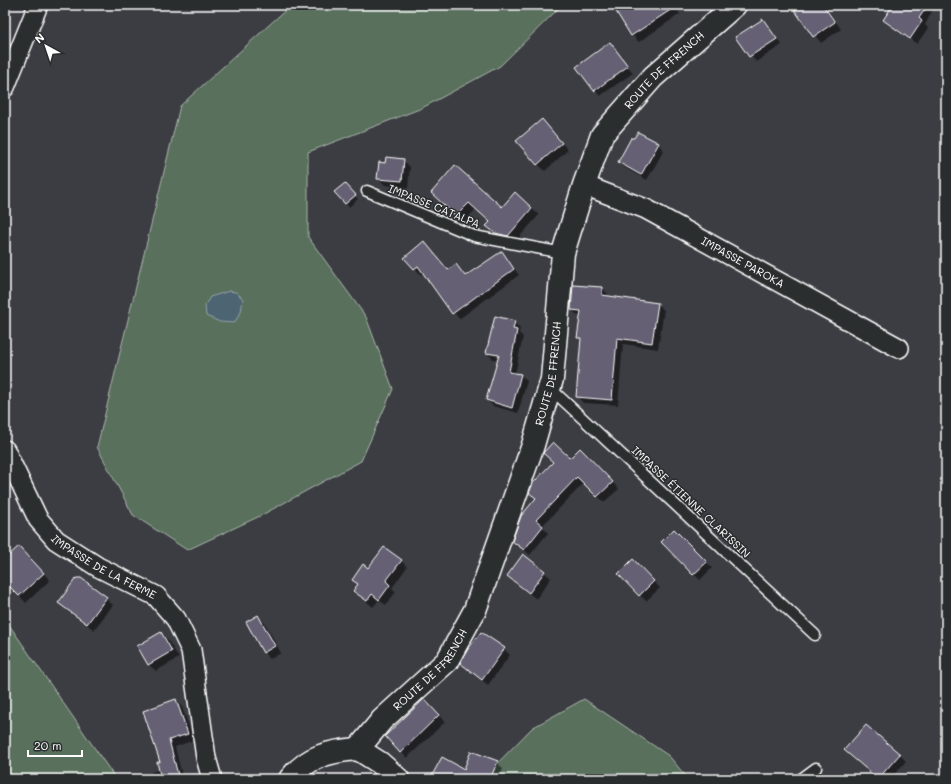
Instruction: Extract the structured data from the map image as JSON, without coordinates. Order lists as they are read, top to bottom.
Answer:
{
  "streets": {
    "main road": ["ROUTE DE FFRENCH"],
    "street": ["IMPASSE PAROKA", "IMPASSE DE LA FERME"],
    "lane": ["IMPASSE CATALPA", "IMPASSE ÉTIENNE CLARISSIN"]
  },
  "crossings": [
    ["ROUTE DE FFRENCH", "IMPASSE CATALPA"],
    ["ROUTE DE FFRENCH", "IMPASSE PAROKA"],
    ["ROUTE DE FFRENCH", "IMPASSE ÉTIENNE CLARISSIN"]
  ],
  "scale_bar": "20 m",
  "north": "top left"
}
